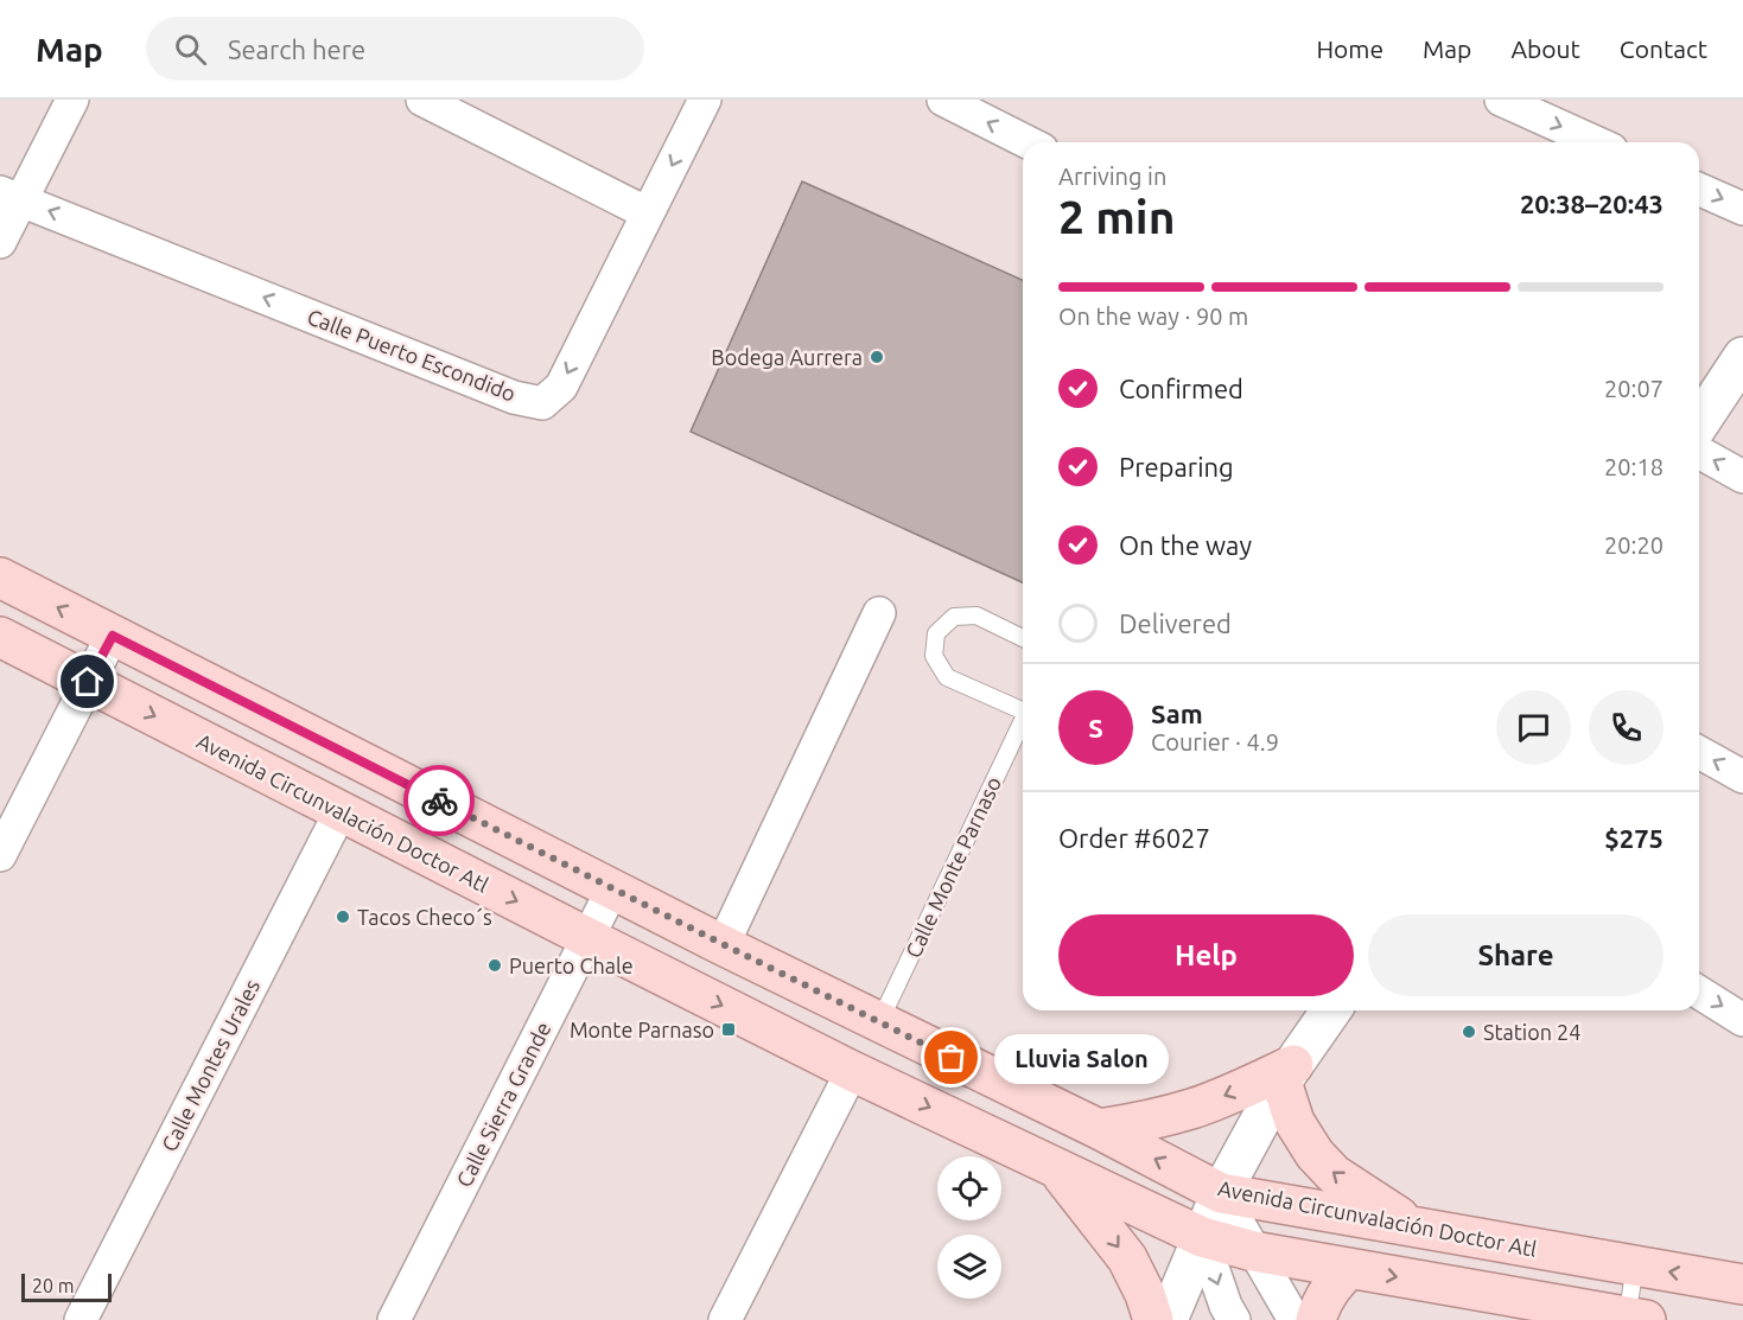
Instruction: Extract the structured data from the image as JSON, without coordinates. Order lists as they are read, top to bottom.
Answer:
{
  "streets": {
    "main road": ["Avenida Circunvalación Doctor Atl"],
    "street": ["Calle Puerto Escondido", "Calle Montes Urales", "Calle Sierra Grande"],
    "lane": ["Calle Monte Parnaso"]
  },
  "crossings": [
    ["Avenida Circunvalación Doctor Atl", "Calle Monte Parnaso"],
    ["Avenida Circunvalación Doctor Atl", "Calle Montes Urales"],
    ["Avenida Circunvalación Doctor Atl", "Calle Sierra Grande"]
  ],
  "places": {
    "other": [
      "Bodega Aurrera",
      "Tacos Checo´s",
      "Puerto Chale",
      "Station 24",
      "Lluvia Salon"
    ],
    "transit": ["Monte Parnaso"]
  },
  "scale_bar": "20 m",
  "page": {
    "header": "Map",
    "search": "Search here",
    "nav": [
      "Home",
      "Map",
      "About",
      "Contact"
    ],
    "heading": ["2 min", "Arriving in", "20:38–20:43"],
    "panel": [
      "Sam",
      "Courier · 4.9",
      "Order #6027",
      "$275"
    ],
    "bar": "On the way · 90 m",
    "list": [
      ["Confirmed", "20:07"],
      ["Preparing", "20:18"],
      ["On the way", "20:20"],
      "Delivered"
    ],
    "round": "S",
    "buttons": ["Help", "Share"],
    "bubble": "Lluvia Salon",
    "scale": "20 m"
  }
}
